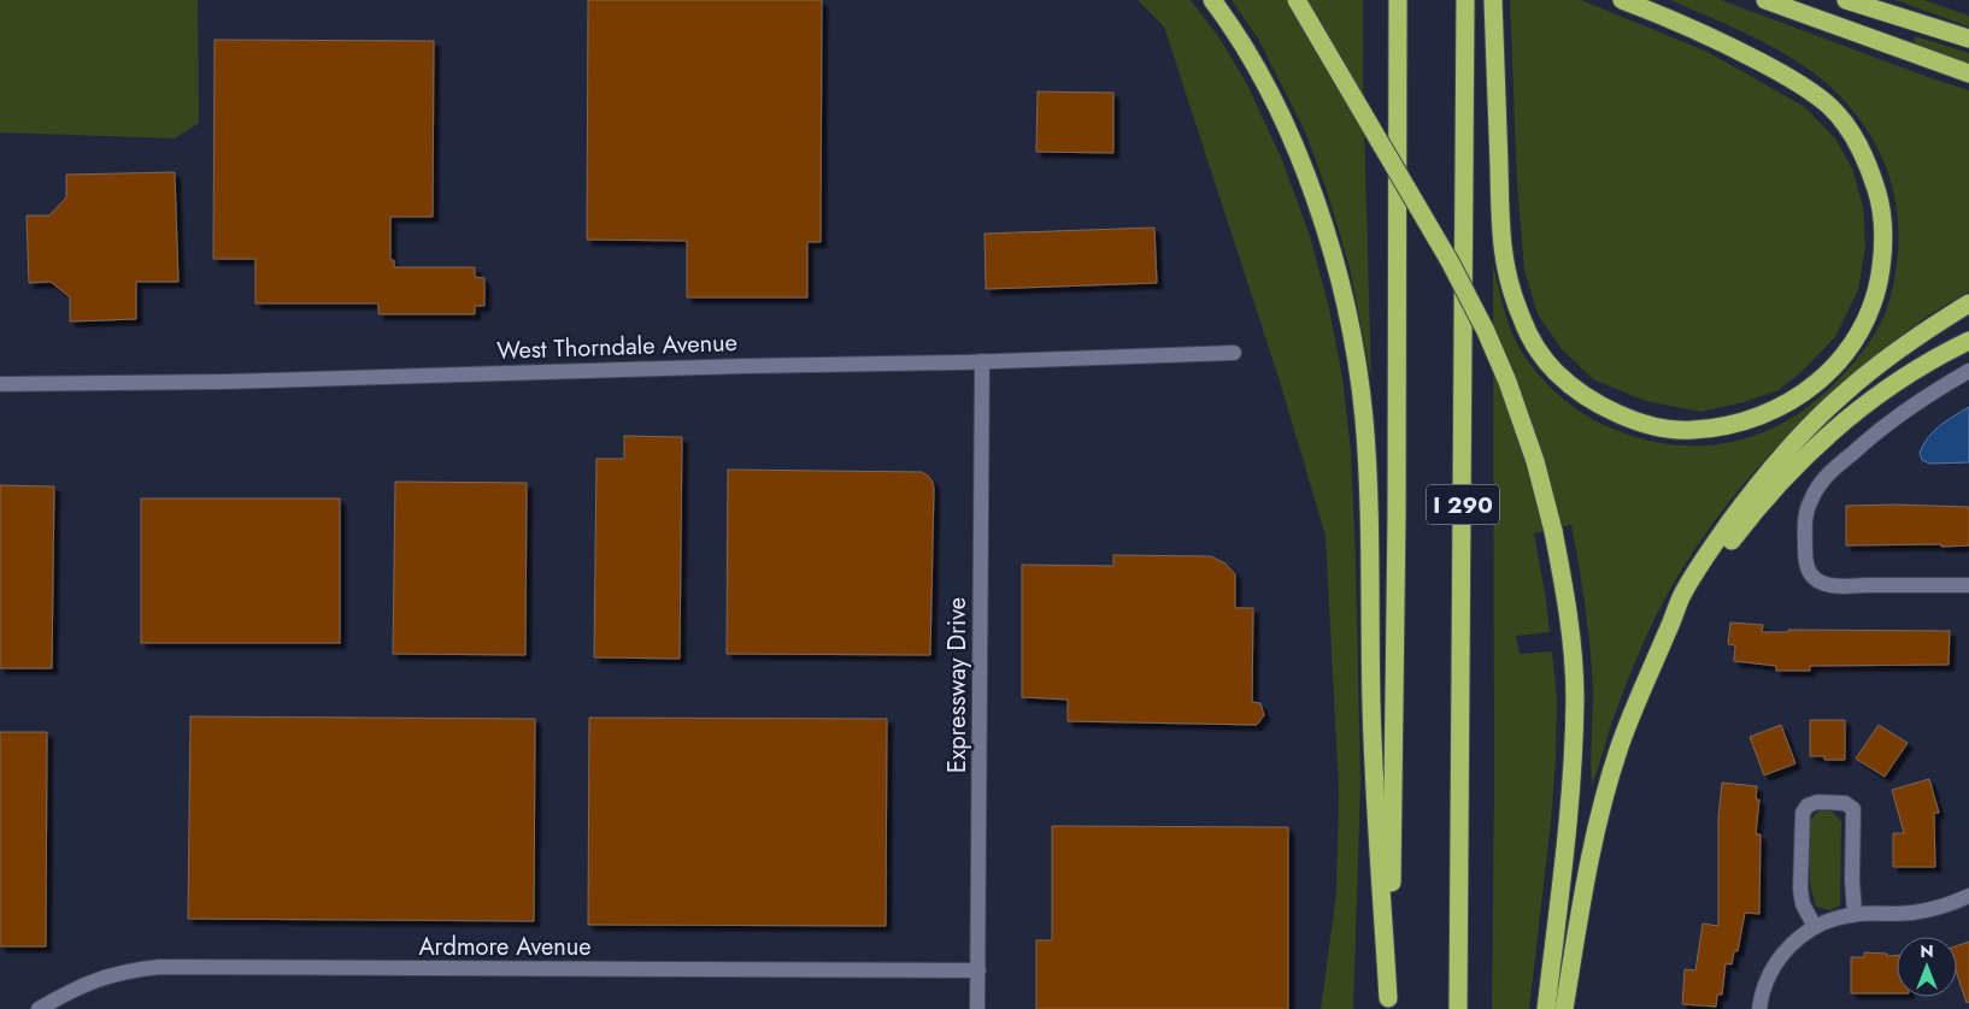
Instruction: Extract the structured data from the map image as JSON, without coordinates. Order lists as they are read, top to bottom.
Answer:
{
  "streets": {
    "highway": ["I 290"],
    "street": ["West Thorndale Avenue", "Expressway Drive", "Ardmore Avenue"]
  },
  "crossings": [
    ["West Thorndale Avenue", "Expressway Drive"],
    ["Expressway Drive", "Ardmore Avenue"]
  ],
  "north": "top"
}
